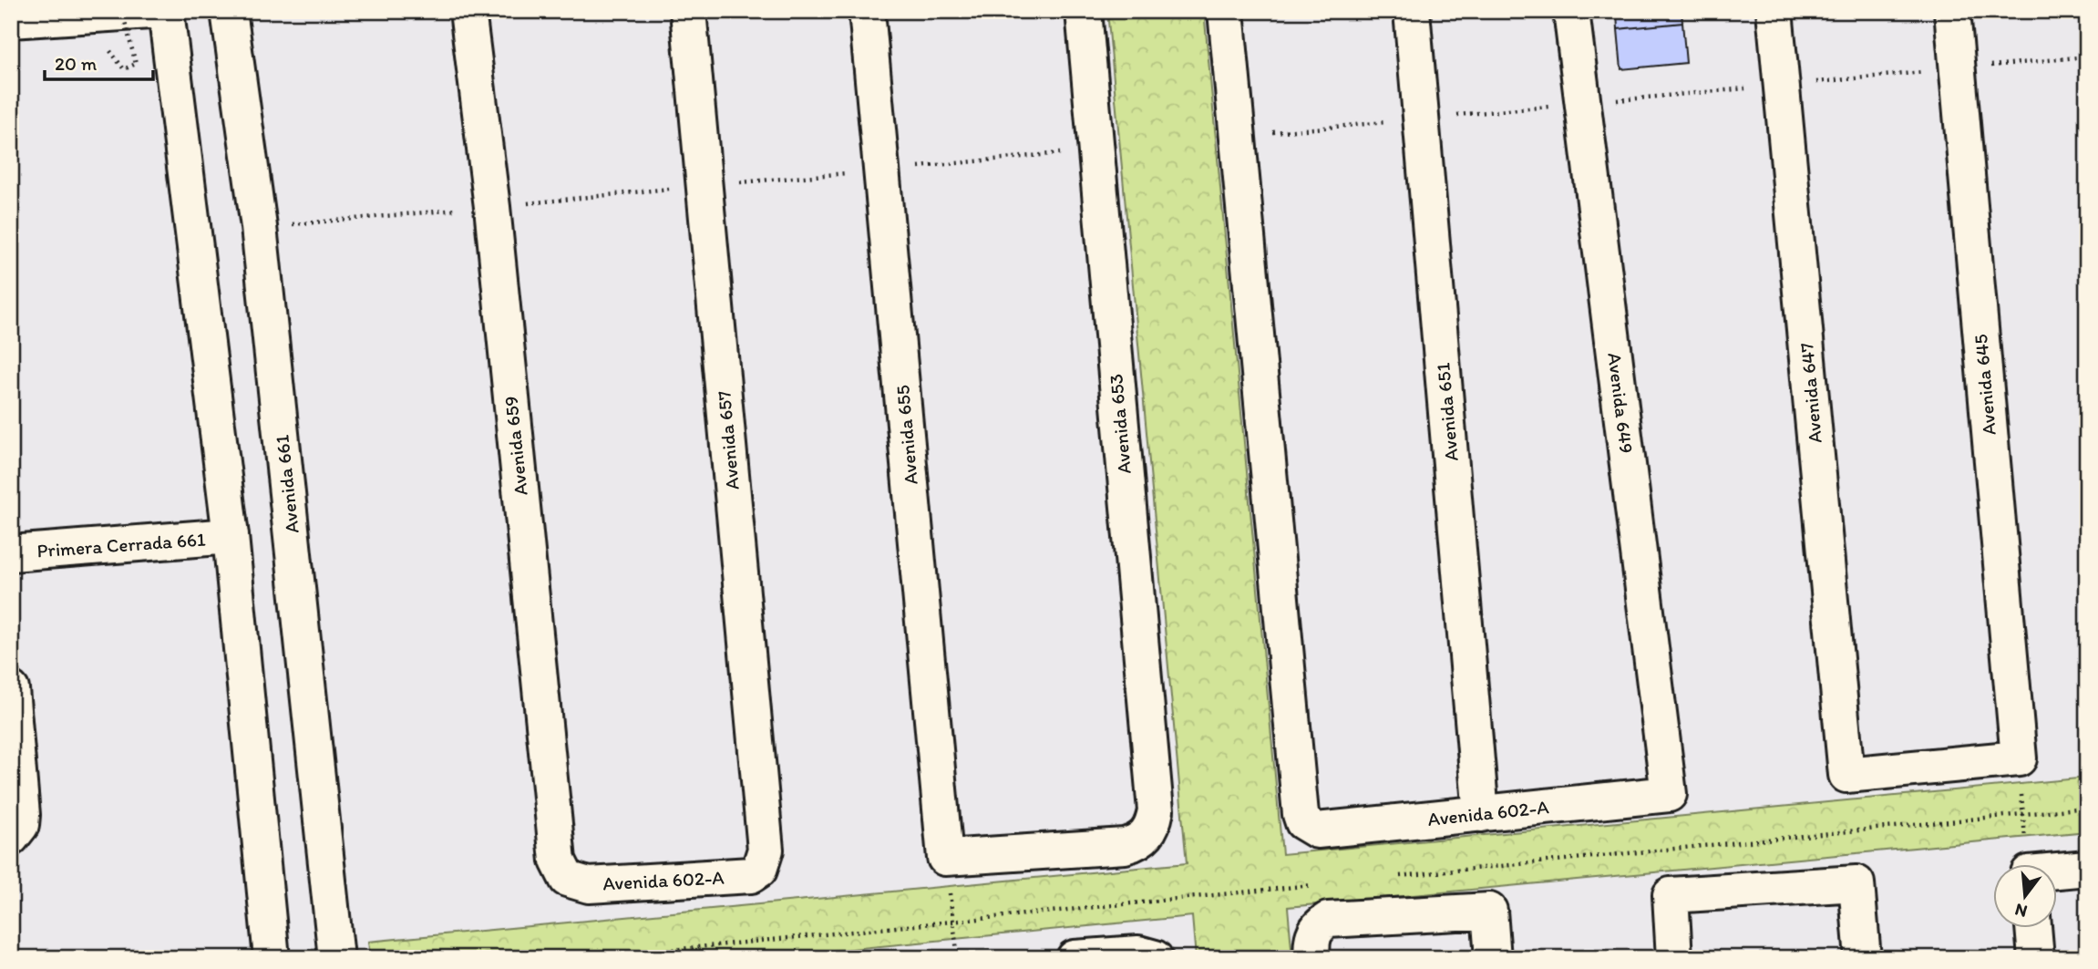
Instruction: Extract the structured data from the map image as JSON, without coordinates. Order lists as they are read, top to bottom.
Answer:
{
  "streets": {
    "street": [
      "Avenida 645",
      "Avenida 647",
      "Avenida 649",
      "Avenida 651",
      "Avenida 653",
      "Avenida 655",
      "Avenida 657",
      "Avenida 659",
      "Avenida 661",
      "Primera Cerrada 661",
      "Avenida 602-A"
    ]
  },
  "crossings": [
    ["Avenida 645", "Avenida 647"],
    ["Avenida 649", "Avenida 602-A"],
    ["Avenida 651", "Avenida 602-A"],
    ["Avenida 653", "Avenida 655"],
    ["Avenida 657", "Avenida 602-A"],
    ["Avenida 659", "Avenida 602-A"]
  ],
  "scale_bar": "20 m",
  "north": "bottom"
}
